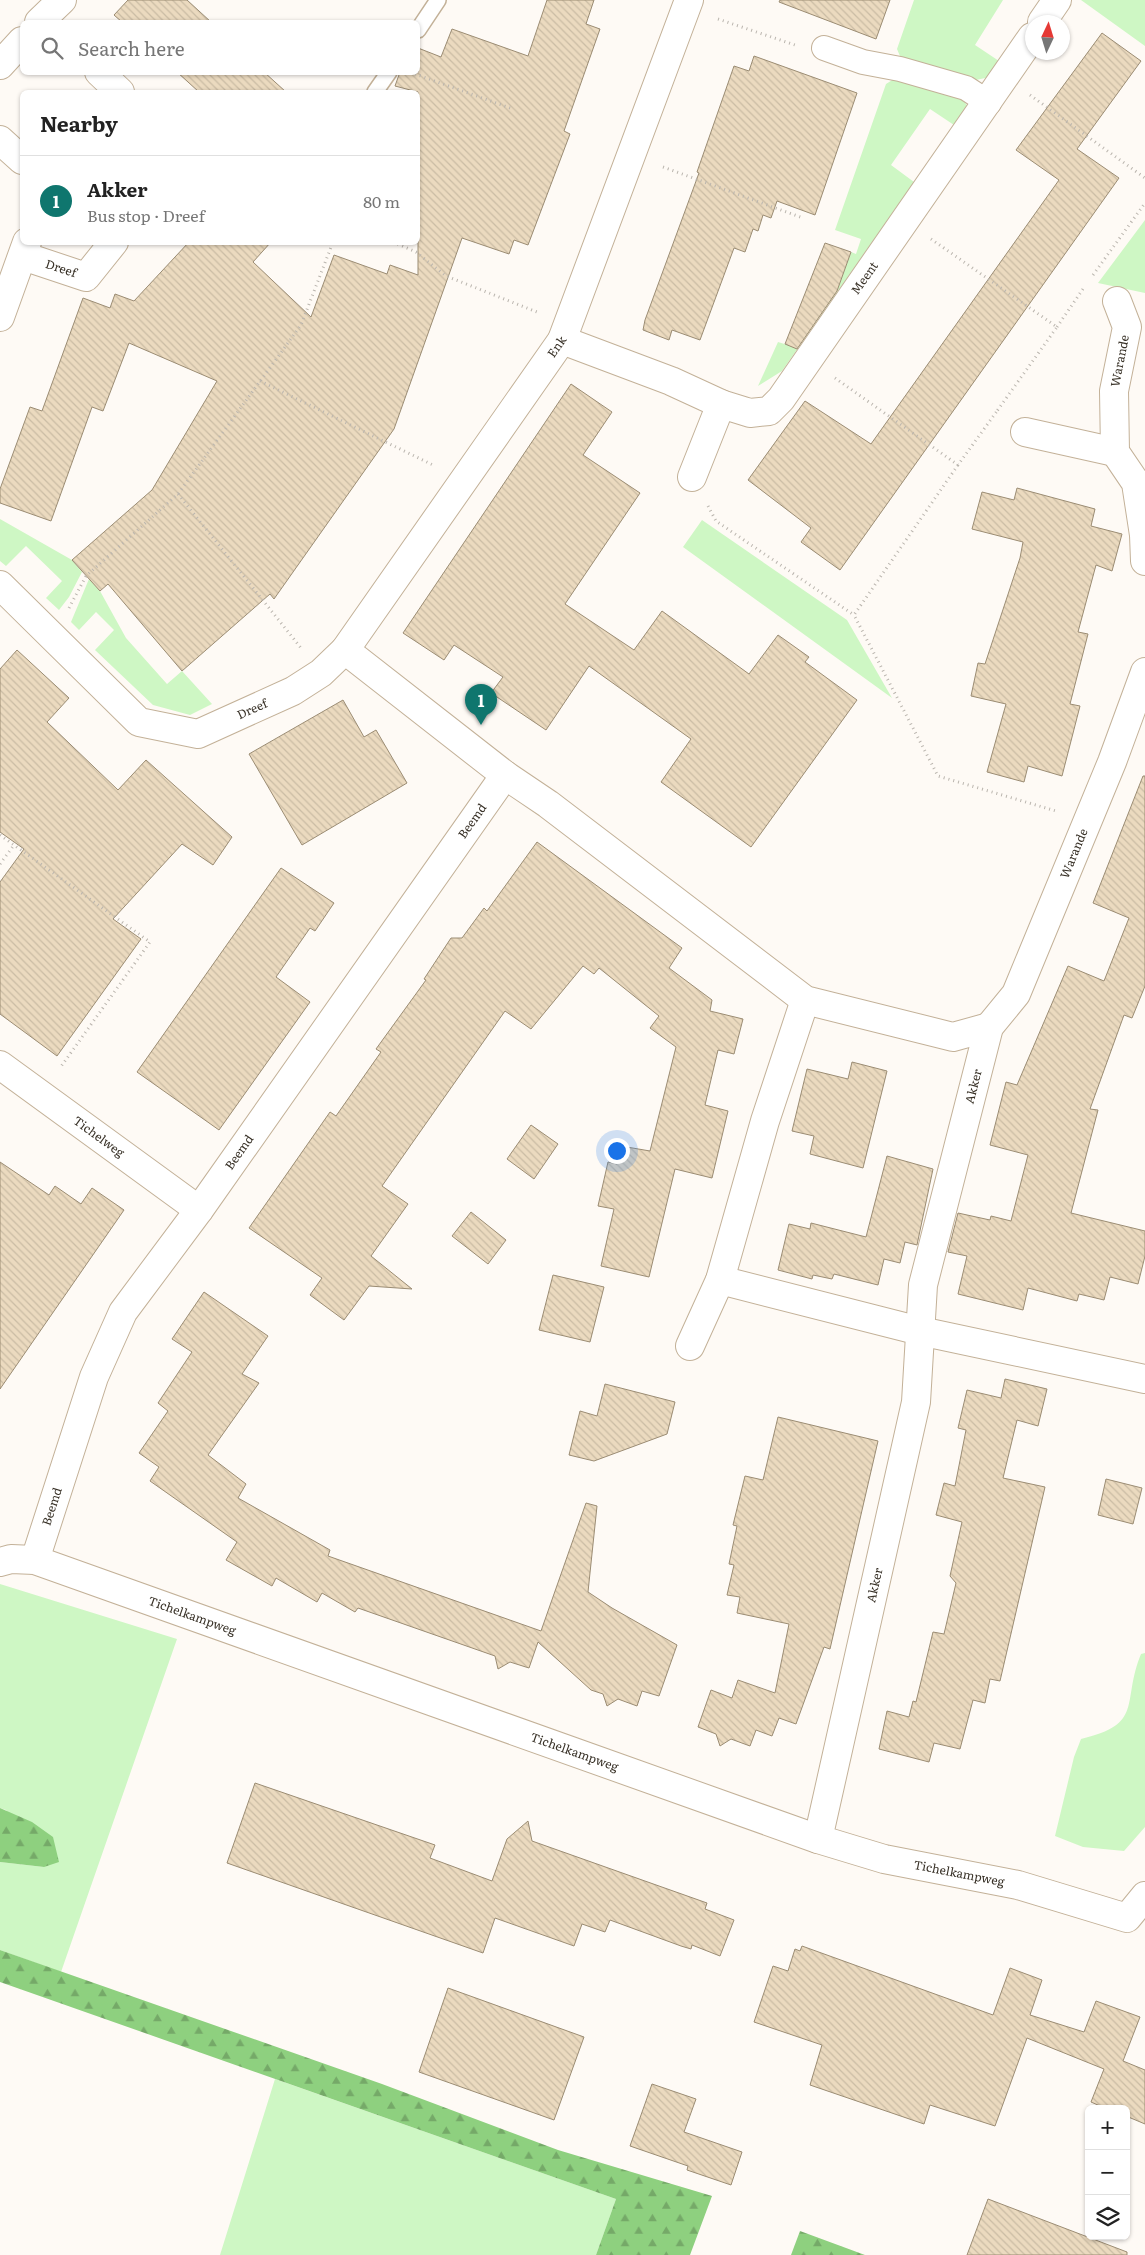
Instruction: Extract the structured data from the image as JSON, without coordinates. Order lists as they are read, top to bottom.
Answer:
{
  "streets": {
    "street": [
      "Dreef",
      "Meent",
      "Enk",
      "Warande",
      "Beemd",
      "Akker",
      "Tichelweg",
      "Tichelkampweg"
    ]
  },
  "crossings": [
    ["Dreef", "Enk"],
    ["Meent", "Enk"],
    ["Warande", "Akker"],
    ["Beemd", "Tichelweg"],
    ["Beemd", "Tichelkampweg"],
    ["Akker", "Tichelkampweg"]
  ],
  "north": "top",
  "page": {
    "search": "Search here",
    "heading": "Nearby",
    "list": [
      {
        "mark": "1",
        "name": "Akker",
        "note": "Bus stop · Dreef",
        "value": "80 m"
      }
    ],
    "pins": "1",
    "map_buttons": ["+", "−"]
  }
}
